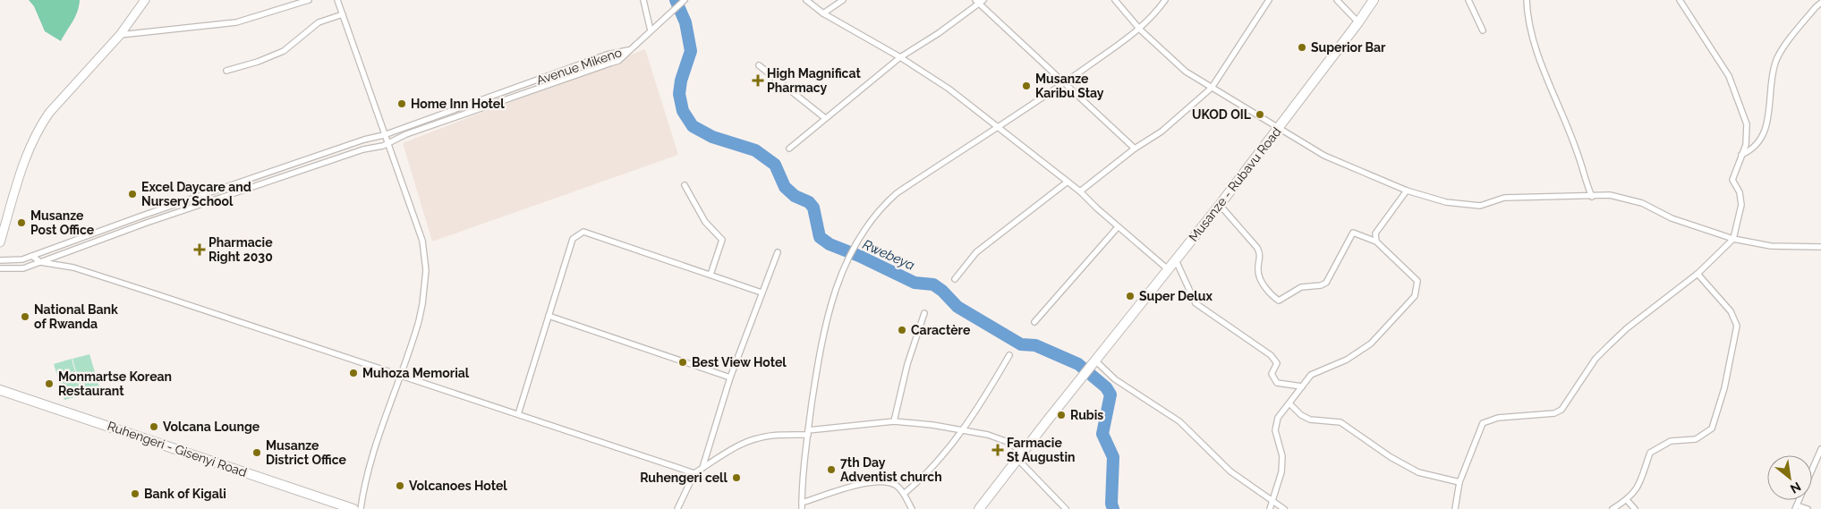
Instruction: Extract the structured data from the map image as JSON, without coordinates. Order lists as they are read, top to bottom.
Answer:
{
  "streets": {
    "highway": ["Musanze - Rubavu Road", "Ruhengeri - Gisenyi Road"],
    "street": ["Avenue Mikeno"]
  },
  "water": ["Rwebeya"],
  "places": {
    "other": [
      "Superior Bar",
      "Musanze Karibu Stay",
      "Home Inn Hotel",
      "UKOD OIL",
      "Excel Daycare and Nursery School",
      "Musanze Post Office",
      "Super Delux",
      "National Bank of Rwanda",
      "Caractère",
      "Best View Hotel",
      "Muhoza Memorial",
      "Monmartse Korean Restaurant",
      "Rubis",
      "Volcana Lounge",
      "Musanze District Office",
      "7th Day Adventist church",
      "Ruhengeri cell",
      "Volcanoes Hotel",
      "Bank of Kigali"
    ],
    "health": ["High Magnificat Pharmacy", "Pharmacie Right 2030", "Farmacie St Augustin"]
  },
  "north": "bottom right"
}
